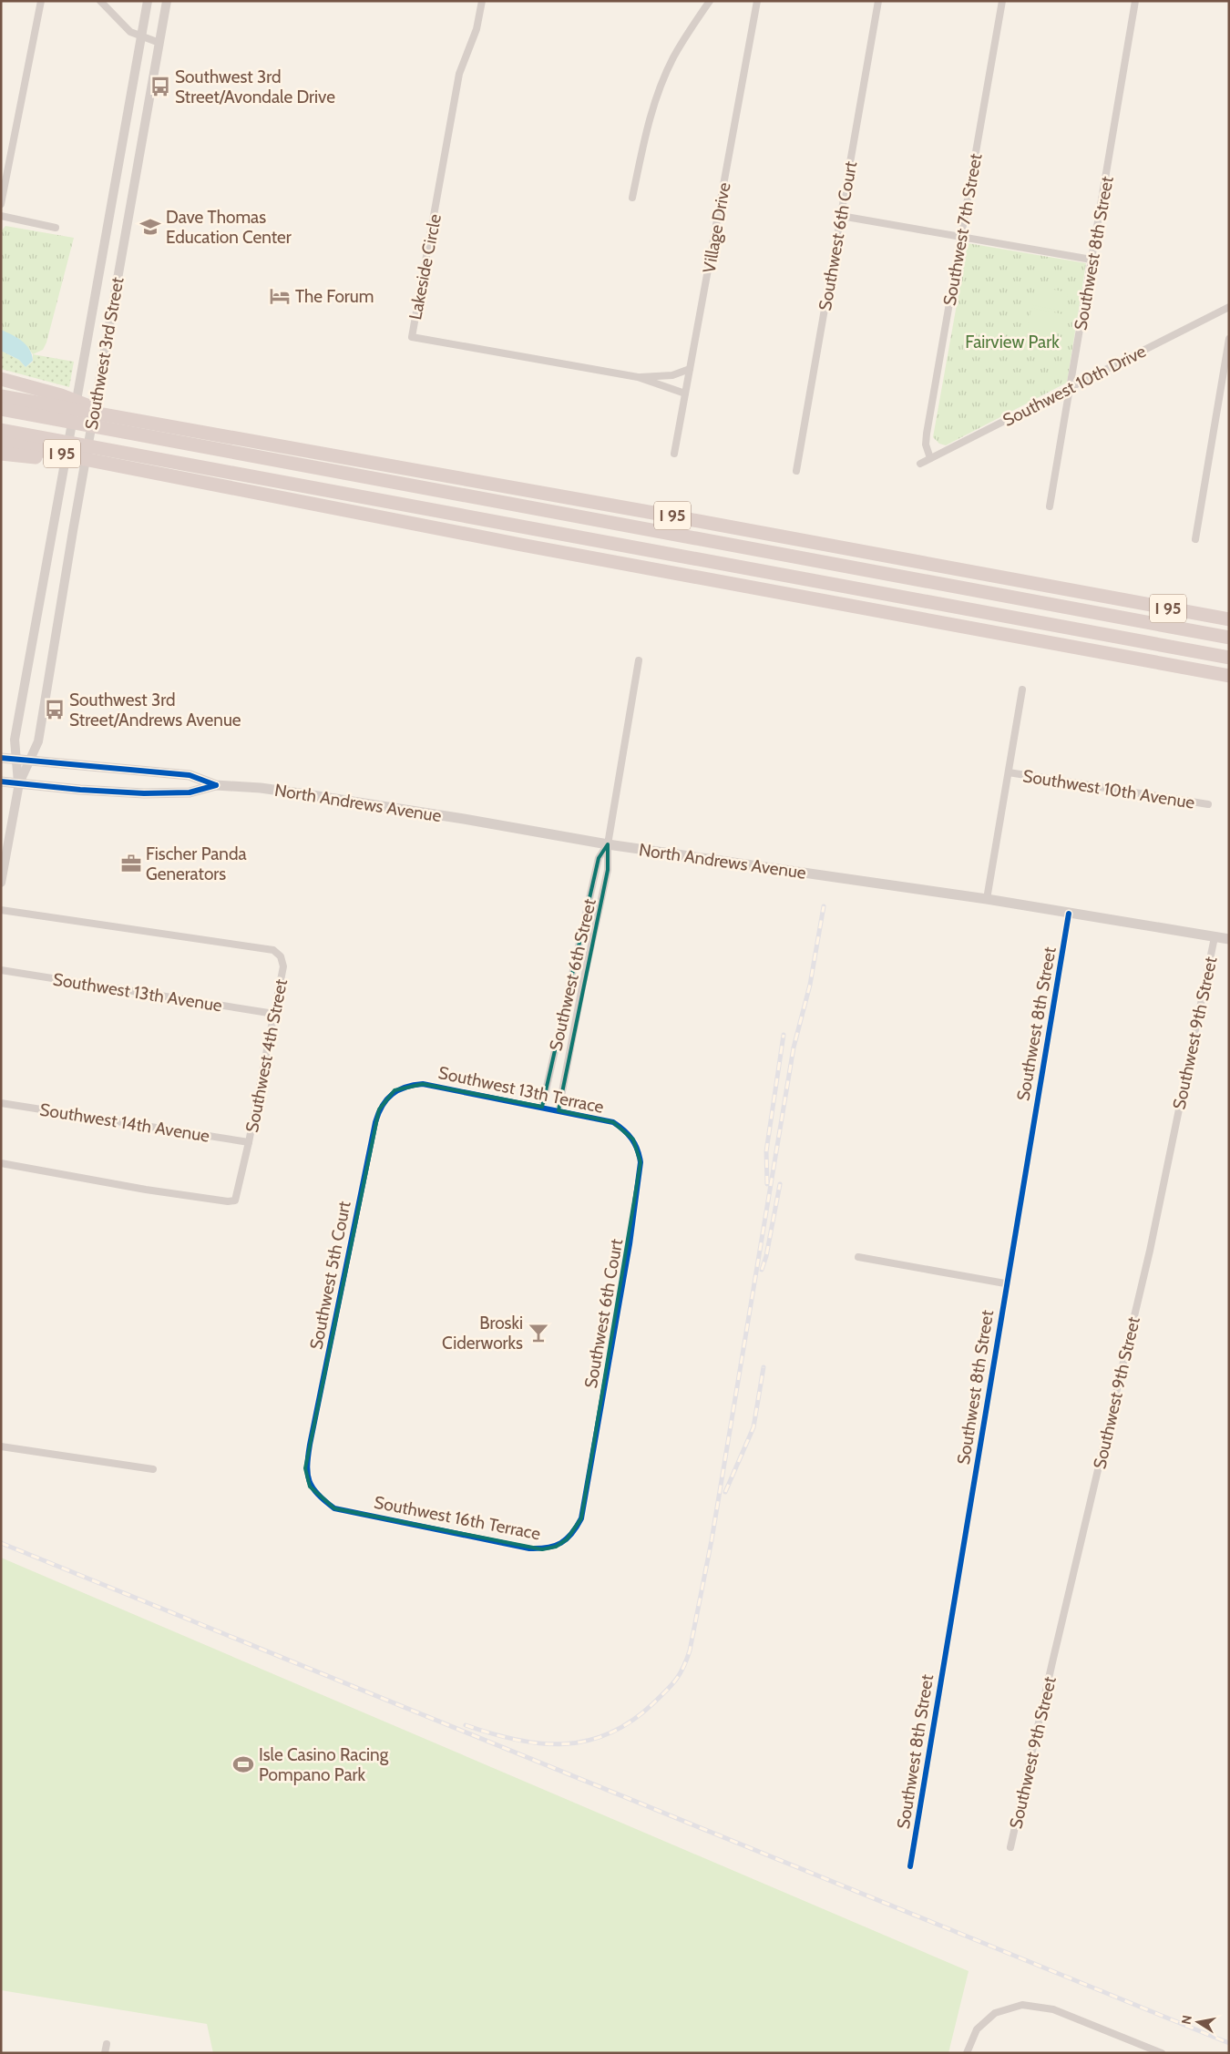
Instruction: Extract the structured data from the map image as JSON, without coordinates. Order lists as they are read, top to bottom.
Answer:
{
  "streets": {
    "highway": ["I 95"],
    "main road": ["North Andrews Avenue"],
    "street": [
      "Village Drive",
      "Southwest 7th Street",
      "Southwest 6th Court",
      "Southwest 8th Street",
      "Lakeside Circle",
      "Southwest 3rd Street",
      "Southwest 10th Drive",
      "Southwest 10th Avenue",
      "Southwest 6th Street",
      "Southwest 13th Avenue",
      "Southwest 9th Street",
      "Southwest 4th Street",
      "Southwest 13th Terrace",
      "Southwest 14th Avenue",
      "Southwest 5th Court",
      "Southwest 16th Terrace"
    ]
  },
  "crossings": [
    ["Village Drive", "Lakeside Circle"],
    ["Southwest 7th Street", "Southwest 10th Drive"],
    ["Southwest 6th Court", "Southwest 13th Terrace"],
    ["Southwest 6th Court", "Southwest 16th Terrace"],
    ["Southwest 8th Street", "Southwest 10th Drive"],
    ["Southwest 8th Street", "North Andrews Avenue"],
    ["Southwest 3rd Street", "North Andrews Avenue"],
    ["North Andrews Avenue", "Southwest 6th Street"],
    ["North Andrews Avenue", "Southwest 9th Street"],
    ["Southwest 6th Street", "Southwest 13th Terrace"],
    ["Southwest 13th Avenue", "Southwest 4th Street"],
    ["Southwest 4th Street", "Southwest 14th Avenue"],
    ["Southwest 13th Terrace", "Southwest 5th Court"],
    ["Southwest 5th Court", "Southwest 16th Terrace"]
  ],
  "parks": ["Fairview Park"],
  "places": {
    "bus stop": ["Southwest 3rd Street/Avondale Drive", "Southwest 3rd Street/Andrews Avenue"],
    "school or university": ["Dave Thomas Education Center"],
    "hotel": ["The Forum"],
    "office": ["Fischer Panda Generators"],
    "bar": ["Broski Ciderworks"],
    "sports": ["Isle Casino Racing Pompano Park"]
  },
  "north": "left"
}
